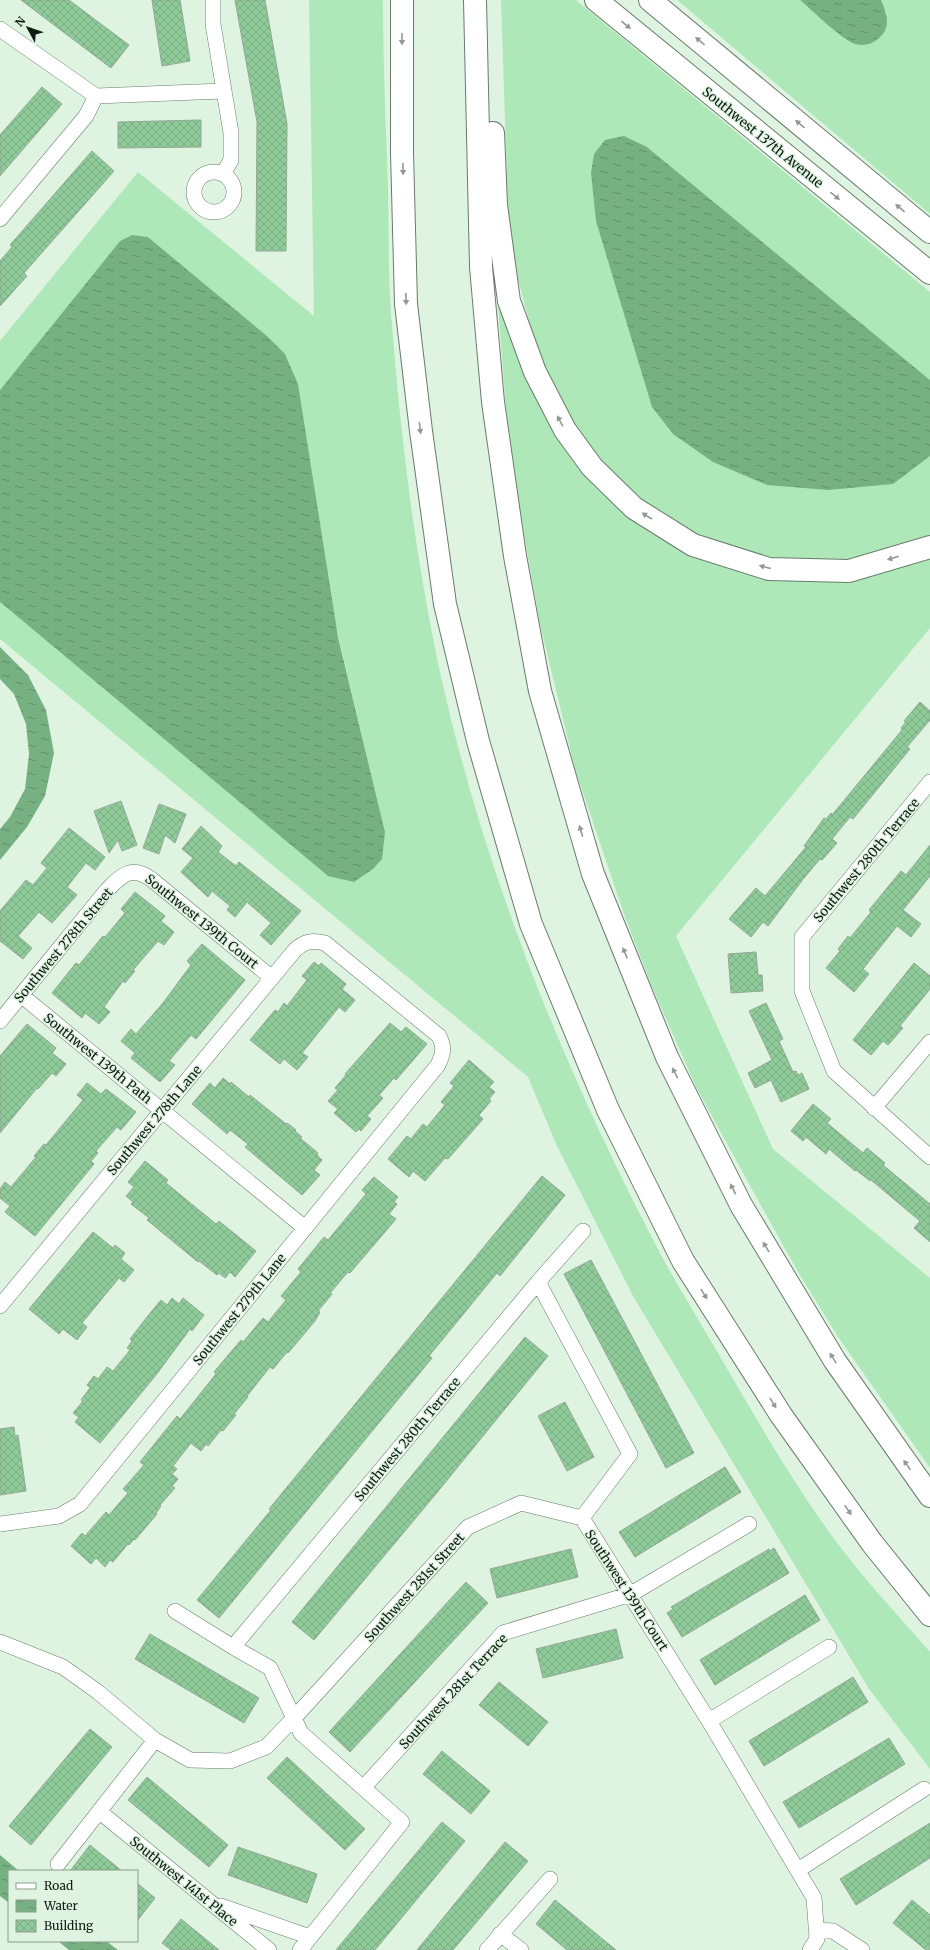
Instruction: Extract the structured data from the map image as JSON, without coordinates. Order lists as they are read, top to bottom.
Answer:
{
  "streets": {
    "main road": ["Southwest 137th Avenue"],
    "street": [
      "Southwest 280th Terrace",
      "Southwest 139th Court",
      "Southwest 278th Street",
      "Southwest 139th Path",
      "Southwest 278th Lane",
      "Southwest 279th Lane",
      "Southwest 281st Street",
      "Southwest 281st Terrace",
      "Southwest 141st Place"
    ]
  },
  "crossings": [
    ["Southwest 280th Terrace", "Southwest 139th Court"],
    ["Southwest 139th Court", "Southwest 278th Street"],
    ["Southwest 139th Court", "Southwest 278th Lane"],
    ["Southwest 139th Court", "Southwest 281st Street"],
    ["Southwest 139th Court", "Southwest 281st Terrace"],
    ["Southwest 278th Street", "Southwest 139th Path"],
    ["Southwest 139th Path", "Southwest 278th Lane"],
    ["Southwest 139th Path", "Southwest 279th Lane"],
    ["Southwest 278th Lane", "Southwest 279th Lane"]
  ],
  "legend": ["Road", "Water", "Building"],
  "north": "top left"
}
